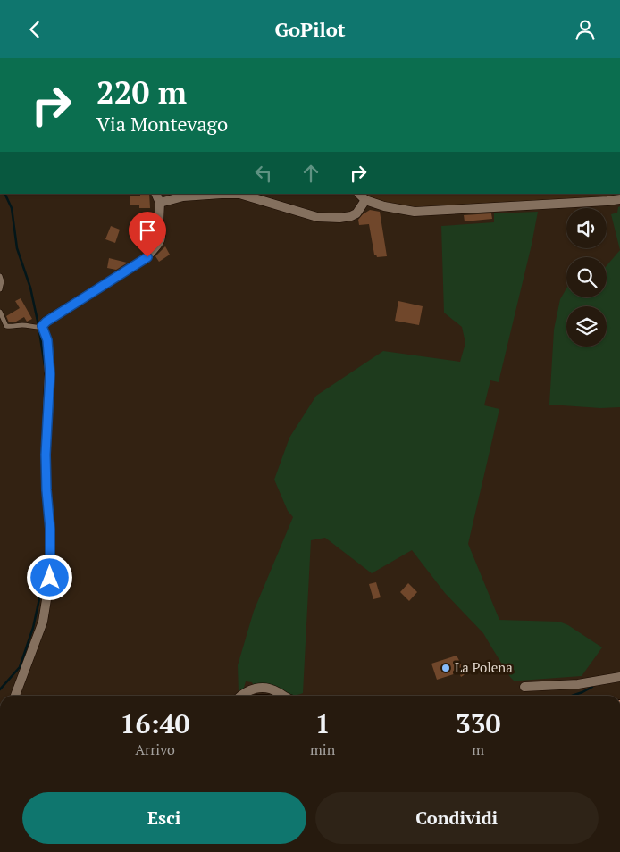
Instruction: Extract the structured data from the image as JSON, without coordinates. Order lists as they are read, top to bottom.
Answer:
{
  "places": ["La Polena"],
  "page": {
    "header": "GoPilot",
    "turn": ["220 m", "Via Montevago"],
    "eta": [
      "16:40",
      "Arrivo",
      "1",
      "min",
      "330",
      "m"
    ],
    "buttons": ["Esci", "Condividi"]
  }
}
